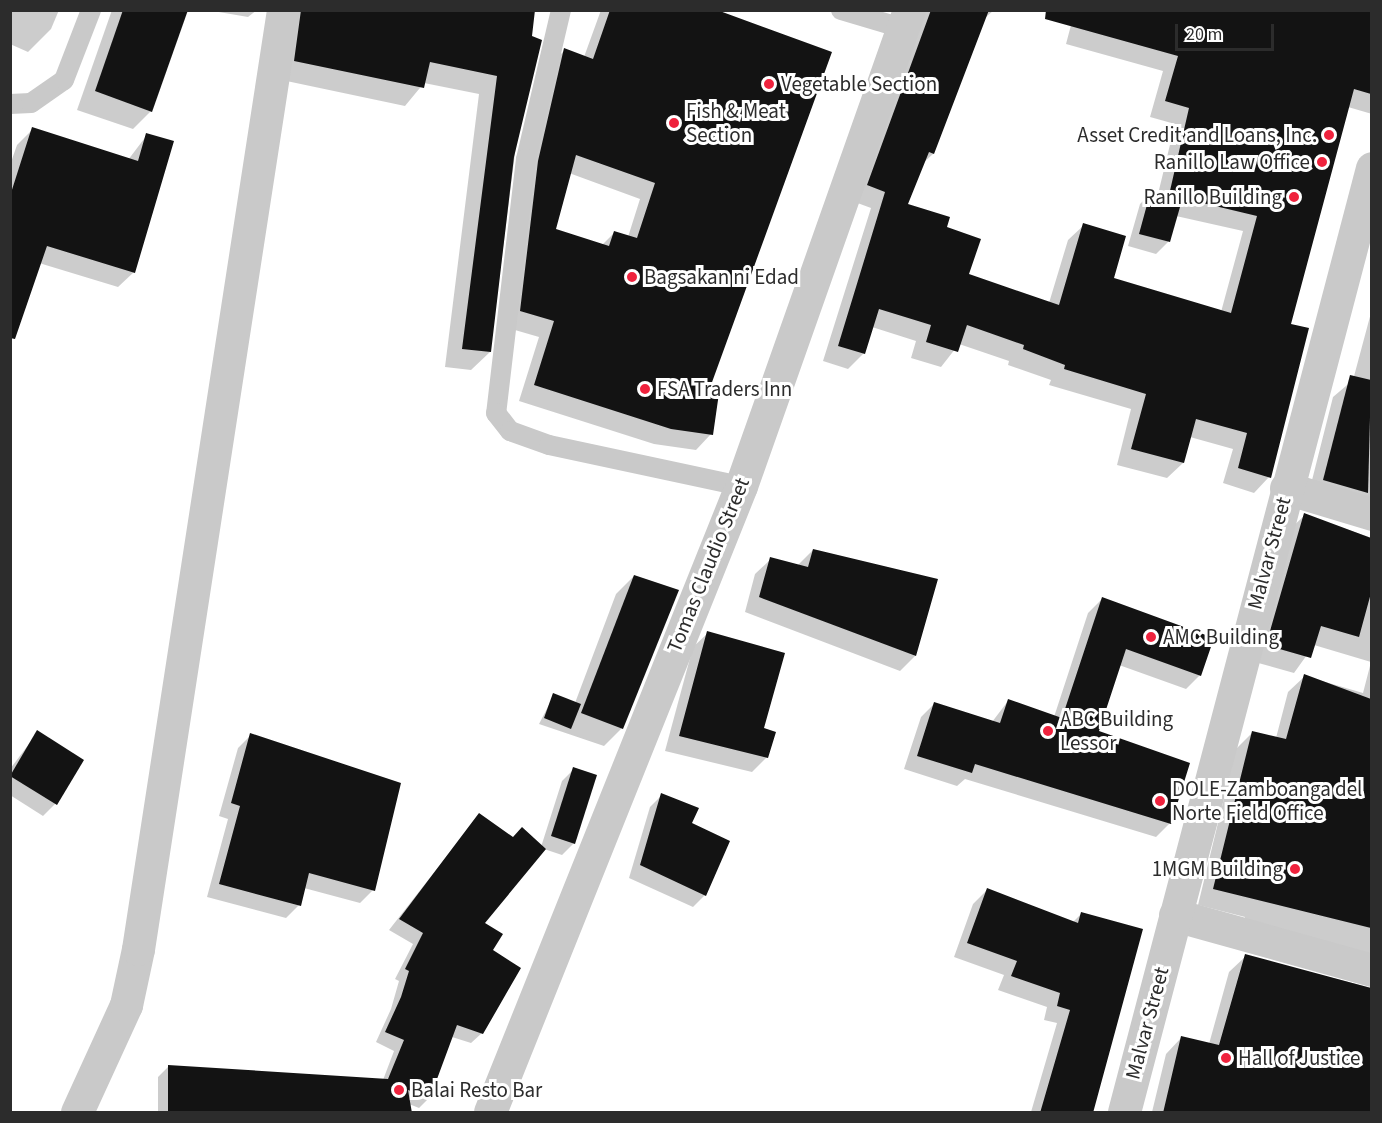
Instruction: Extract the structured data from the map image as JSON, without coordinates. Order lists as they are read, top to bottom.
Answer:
{
  "streets": {
    "street": ["Malvar Street", "Tomas Claudio Street"]
  },
  "places": [
    "Vegetable Section",
    "Fish & Meat Section",
    "Asset Credit and Loans, Inc.",
    "Ranillo Law Office",
    "Ranillo Building",
    "Bagsakan ni Edad",
    "FSA Traders Inn",
    "AMC Building",
    "ABC Building Lessor",
    "DOLE-Zamboanga del Norte Field Office",
    "1MGM Building",
    "Hall of Justice",
    "Balai Resto Bar"
  ],
  "scale_bar": "20 m"
}
